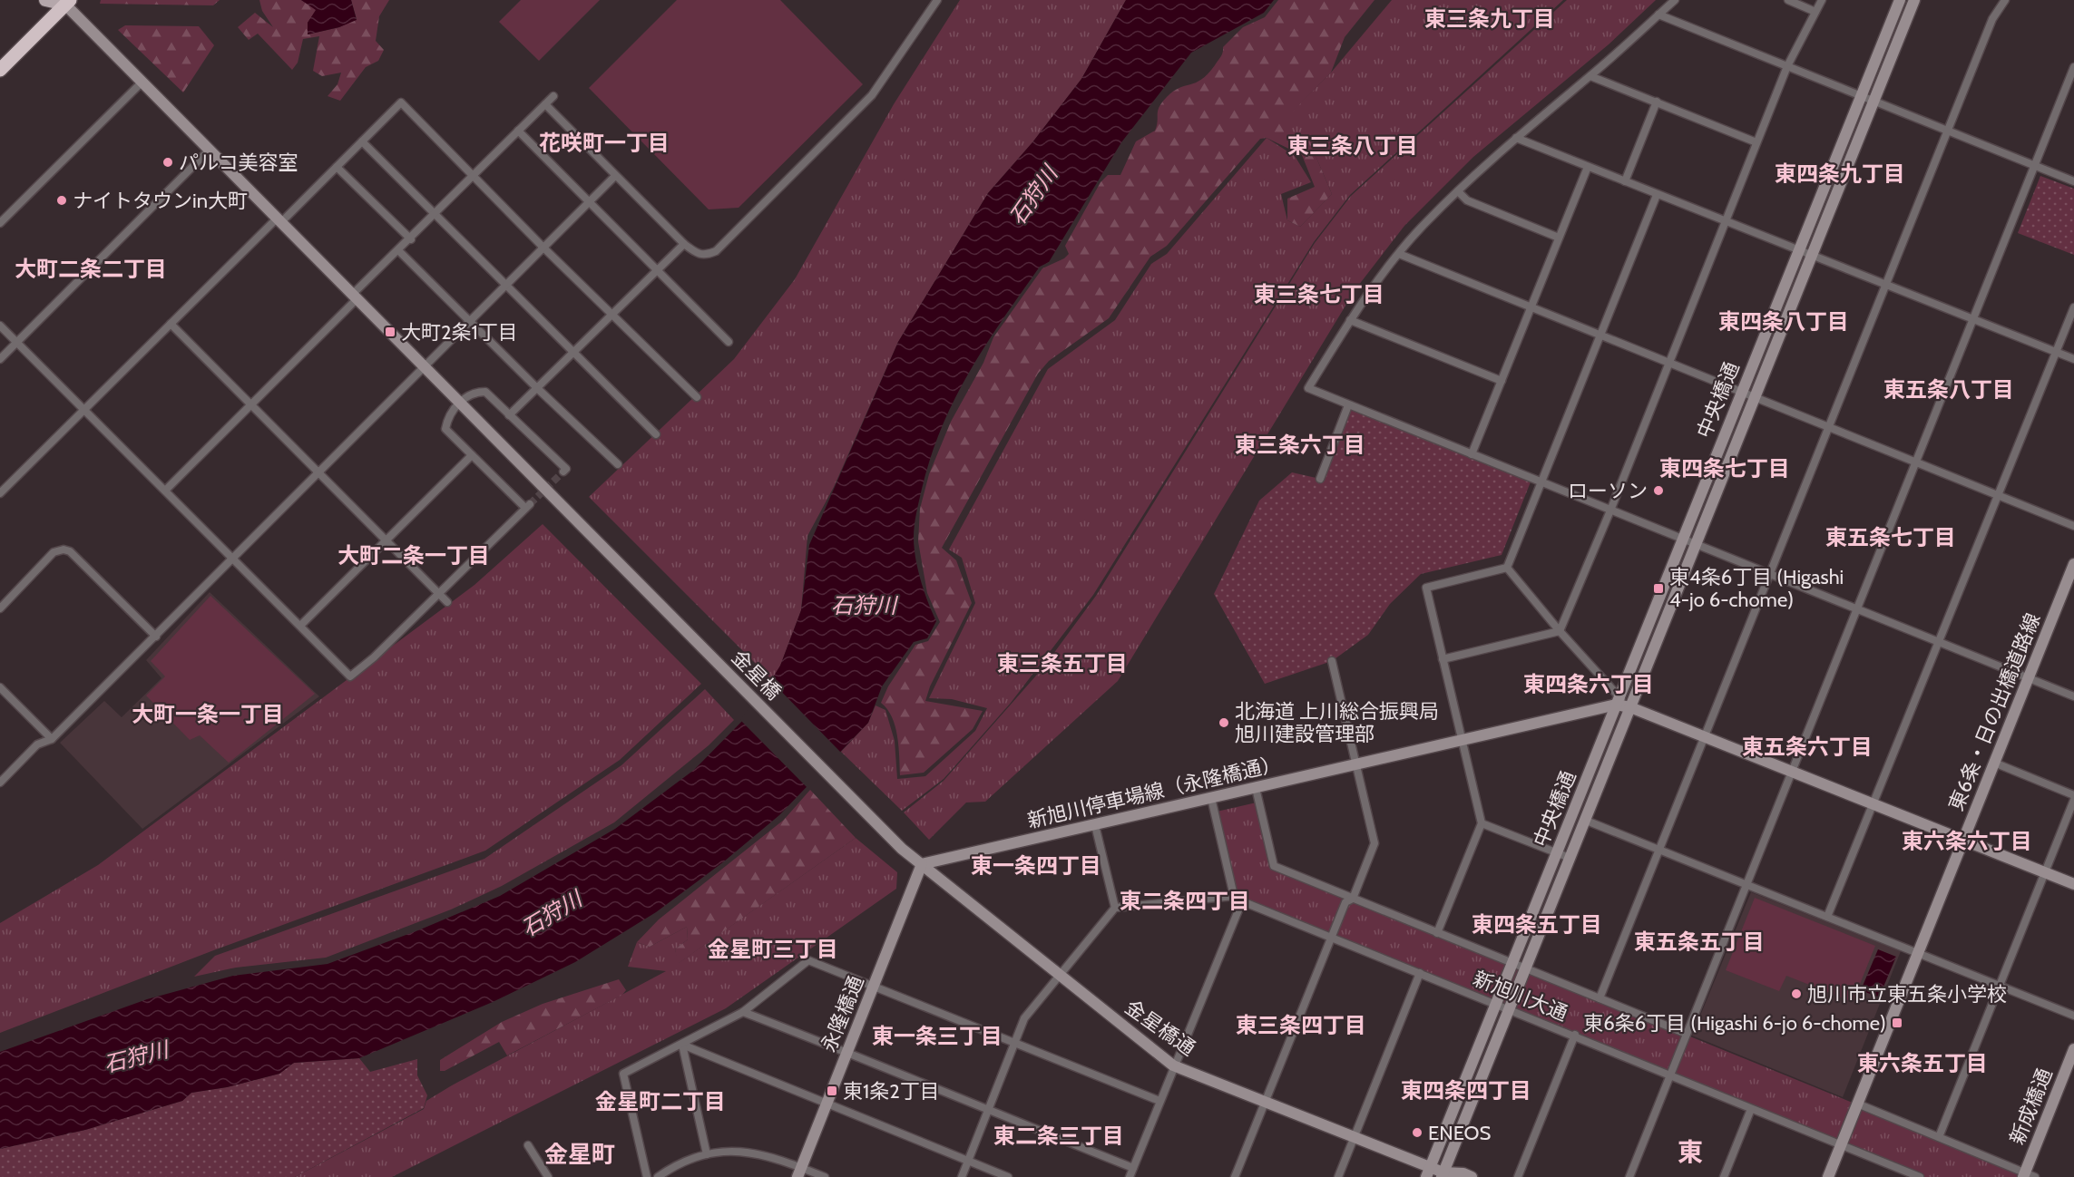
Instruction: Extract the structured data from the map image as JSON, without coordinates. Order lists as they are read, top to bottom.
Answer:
{
  "streets": {
    "street": [
      "中央橋通",
      "金星橋",
      "東6条・日の出橋道路線",
      "新旭川停車場線（永隆橋通）",
      "新旭川大通",
      "永隆橋通",
      "金星橋通",
      "新成橋通"
    ]
  },
  "crossings": [
    ["中央橋通", "新旭川停車場線（永隆橋通）"],
    ["中央橋通", "新旭川大通"],
    ["中央橋通", "金星橋通"],
    ["金星橋", "新旭川停車場線（永隆橋通）"],
    ["金星橋", "永隆橋通"],
    ["金星橋", "金星橋通"],
    ["東6条・日の出橋道路線", "新旭川停車場線（永隆橋通）"],
    ["東6条・日の出橋道路線", "新旭川大通"],
    ["新旭川停車場線（永隆橋通）", "新旭川大通"],
    ["新旭川停車場線（永隆橋通）", "永隆橋通"],
    ["新旭川停車場線（永隆橋通）", "金星橋通"],
    ["永隆橋通", "金星橋通"]
  ],
  "districts": [
    "東三条九丁目",
    "花咲町一丁目",
    "東三条八丁目",
    "東四条九丁目",
    "大町二条二丁目",
    "東三条七丁目",
    "東四条八丁目",
    "東五条八丁目",
    "東三条六丁目",
    "東四条七丁目",
    "東五条七丁目",
    "大町二条一丁目",
    "東三条五丁目",
    "東四条六丁目",
    "大町一条一丁目",
    "東五条六丁目",
    "東六条六丁目",
    "東一条四丁目",
    "東二条四丁目",
    "東四条五丁目",
    "東五条五丁目",
    "金星町三丁目",
    "東三条四丁目",
    "東一条三丁目",
    "東六条五丁目",
    "東四条四丁目",
    "金星町二丁目",
    "東二条三丁目",
    "東",
    "金星町"
  ],
  "water": ["石狩川"],
  "places": {
    "other": [
      "パルコ美容室",
      "ナイトタウンin大町",
      "ローソン",
      "北海道 上川総合振興局 旭川建設管理部",
      "旭川市立東五条小学校",
      "ENEOS"
    ],
    "transit": [
      "大町2条1丁目",
      "東4条6丁目 (Higashi 4-jo 6-chome)",
      "東6条6丁目 (Higashi 6-jo 6-chome)",
      "東1条2丁目"
    ]
  }
}
